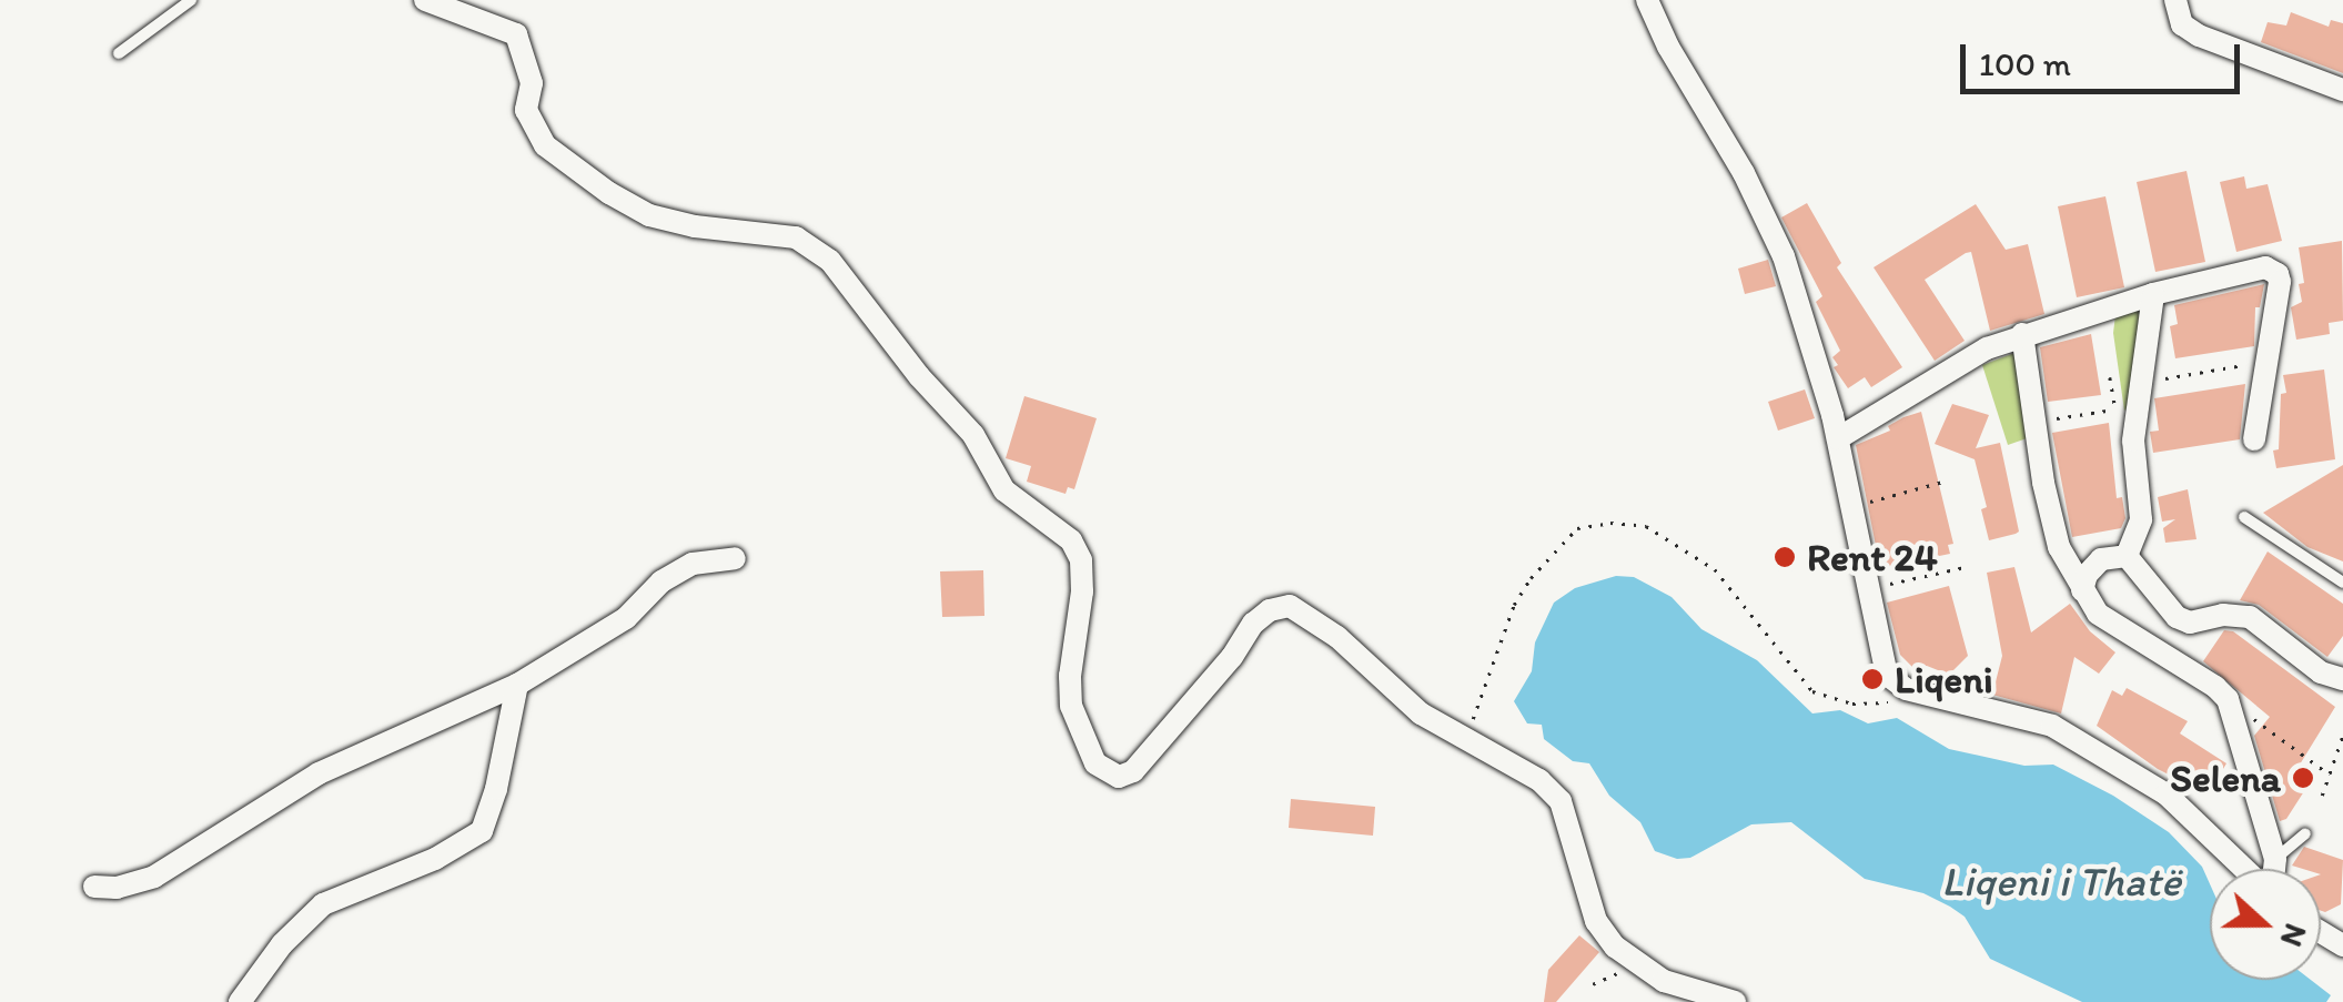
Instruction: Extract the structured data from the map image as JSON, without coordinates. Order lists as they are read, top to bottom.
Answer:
{
  "water": ["Liqeni i Thatë"],
  "places": ["Rent 24", "Liqeni", "Selena"],
  "scale_bar": "100 m",
  "north": "right"
}
